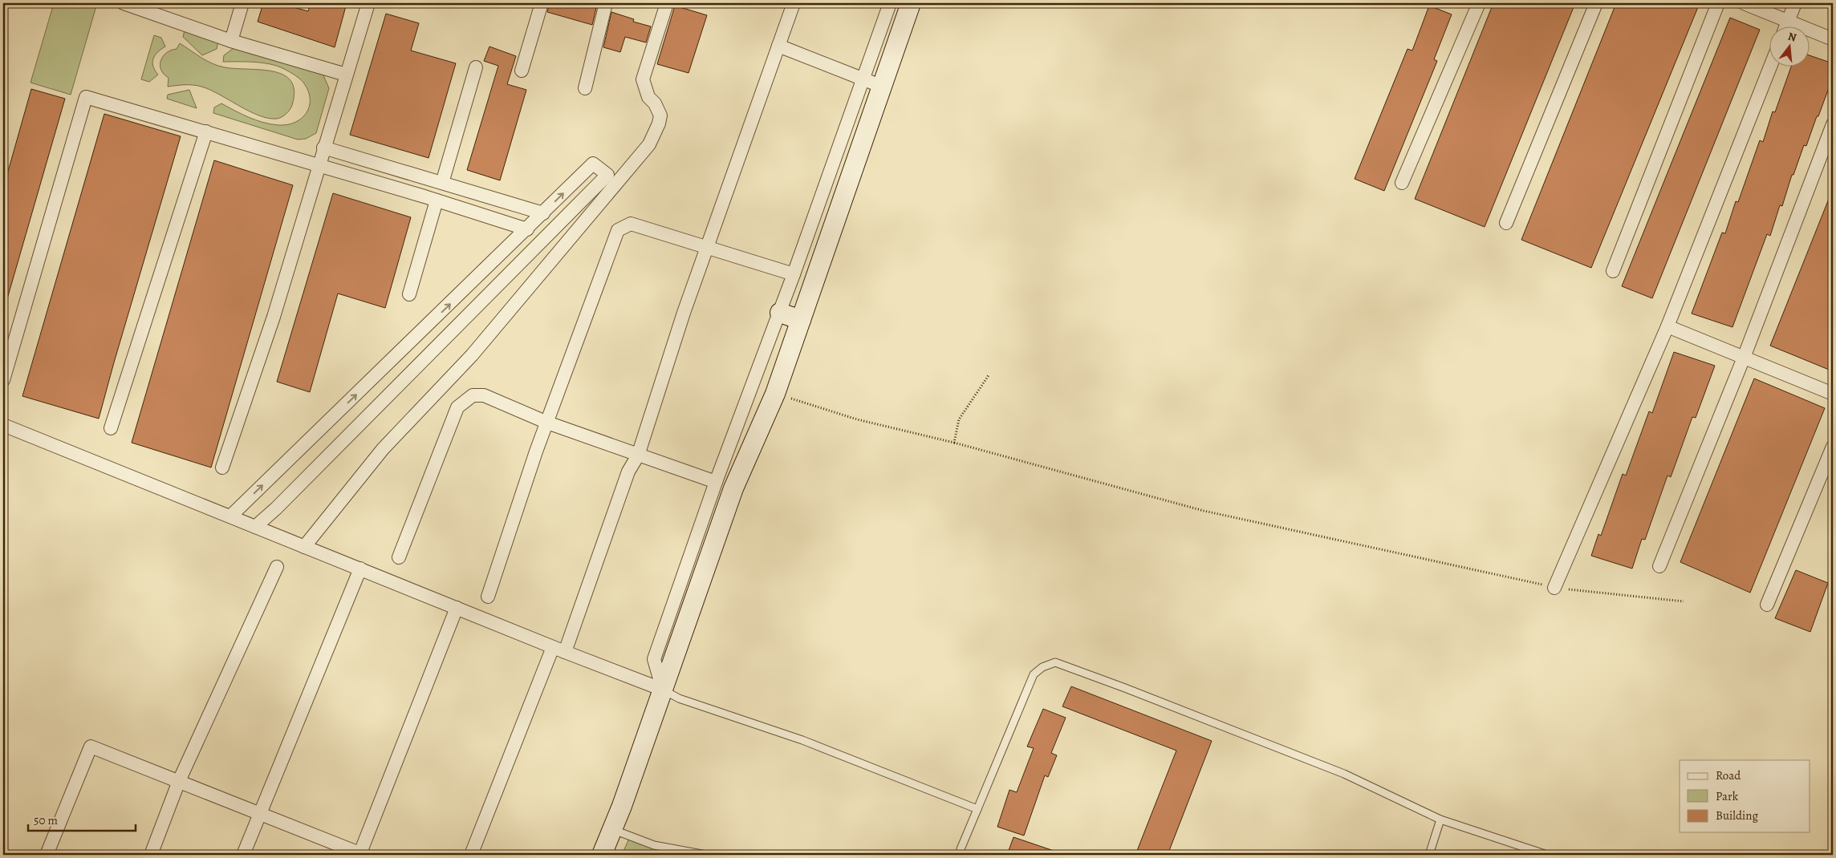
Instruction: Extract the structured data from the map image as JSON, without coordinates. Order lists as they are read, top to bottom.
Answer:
{
  "legend": ["Road", "Park", "Building"],
  "scale_bar": "50 m",
  "north": "top"
}
